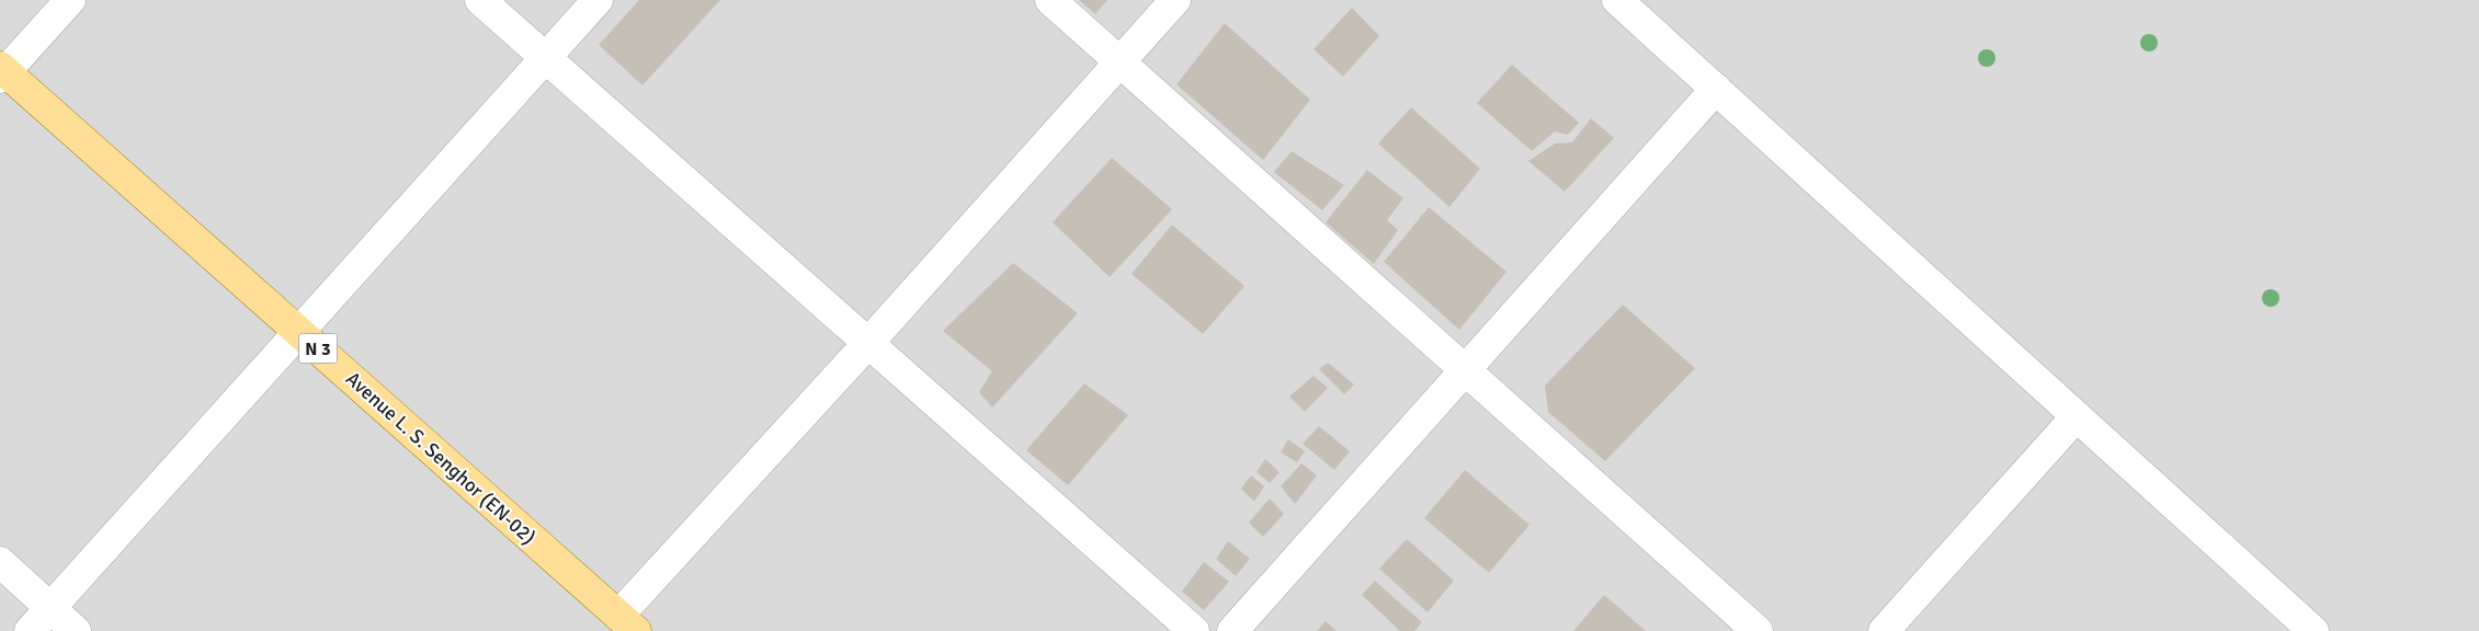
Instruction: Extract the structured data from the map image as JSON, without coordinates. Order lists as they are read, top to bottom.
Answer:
{
  "streets": {
    "main road": ["N 3", "Avenue L. S. Senghor (EN-02)"]
  }
}
